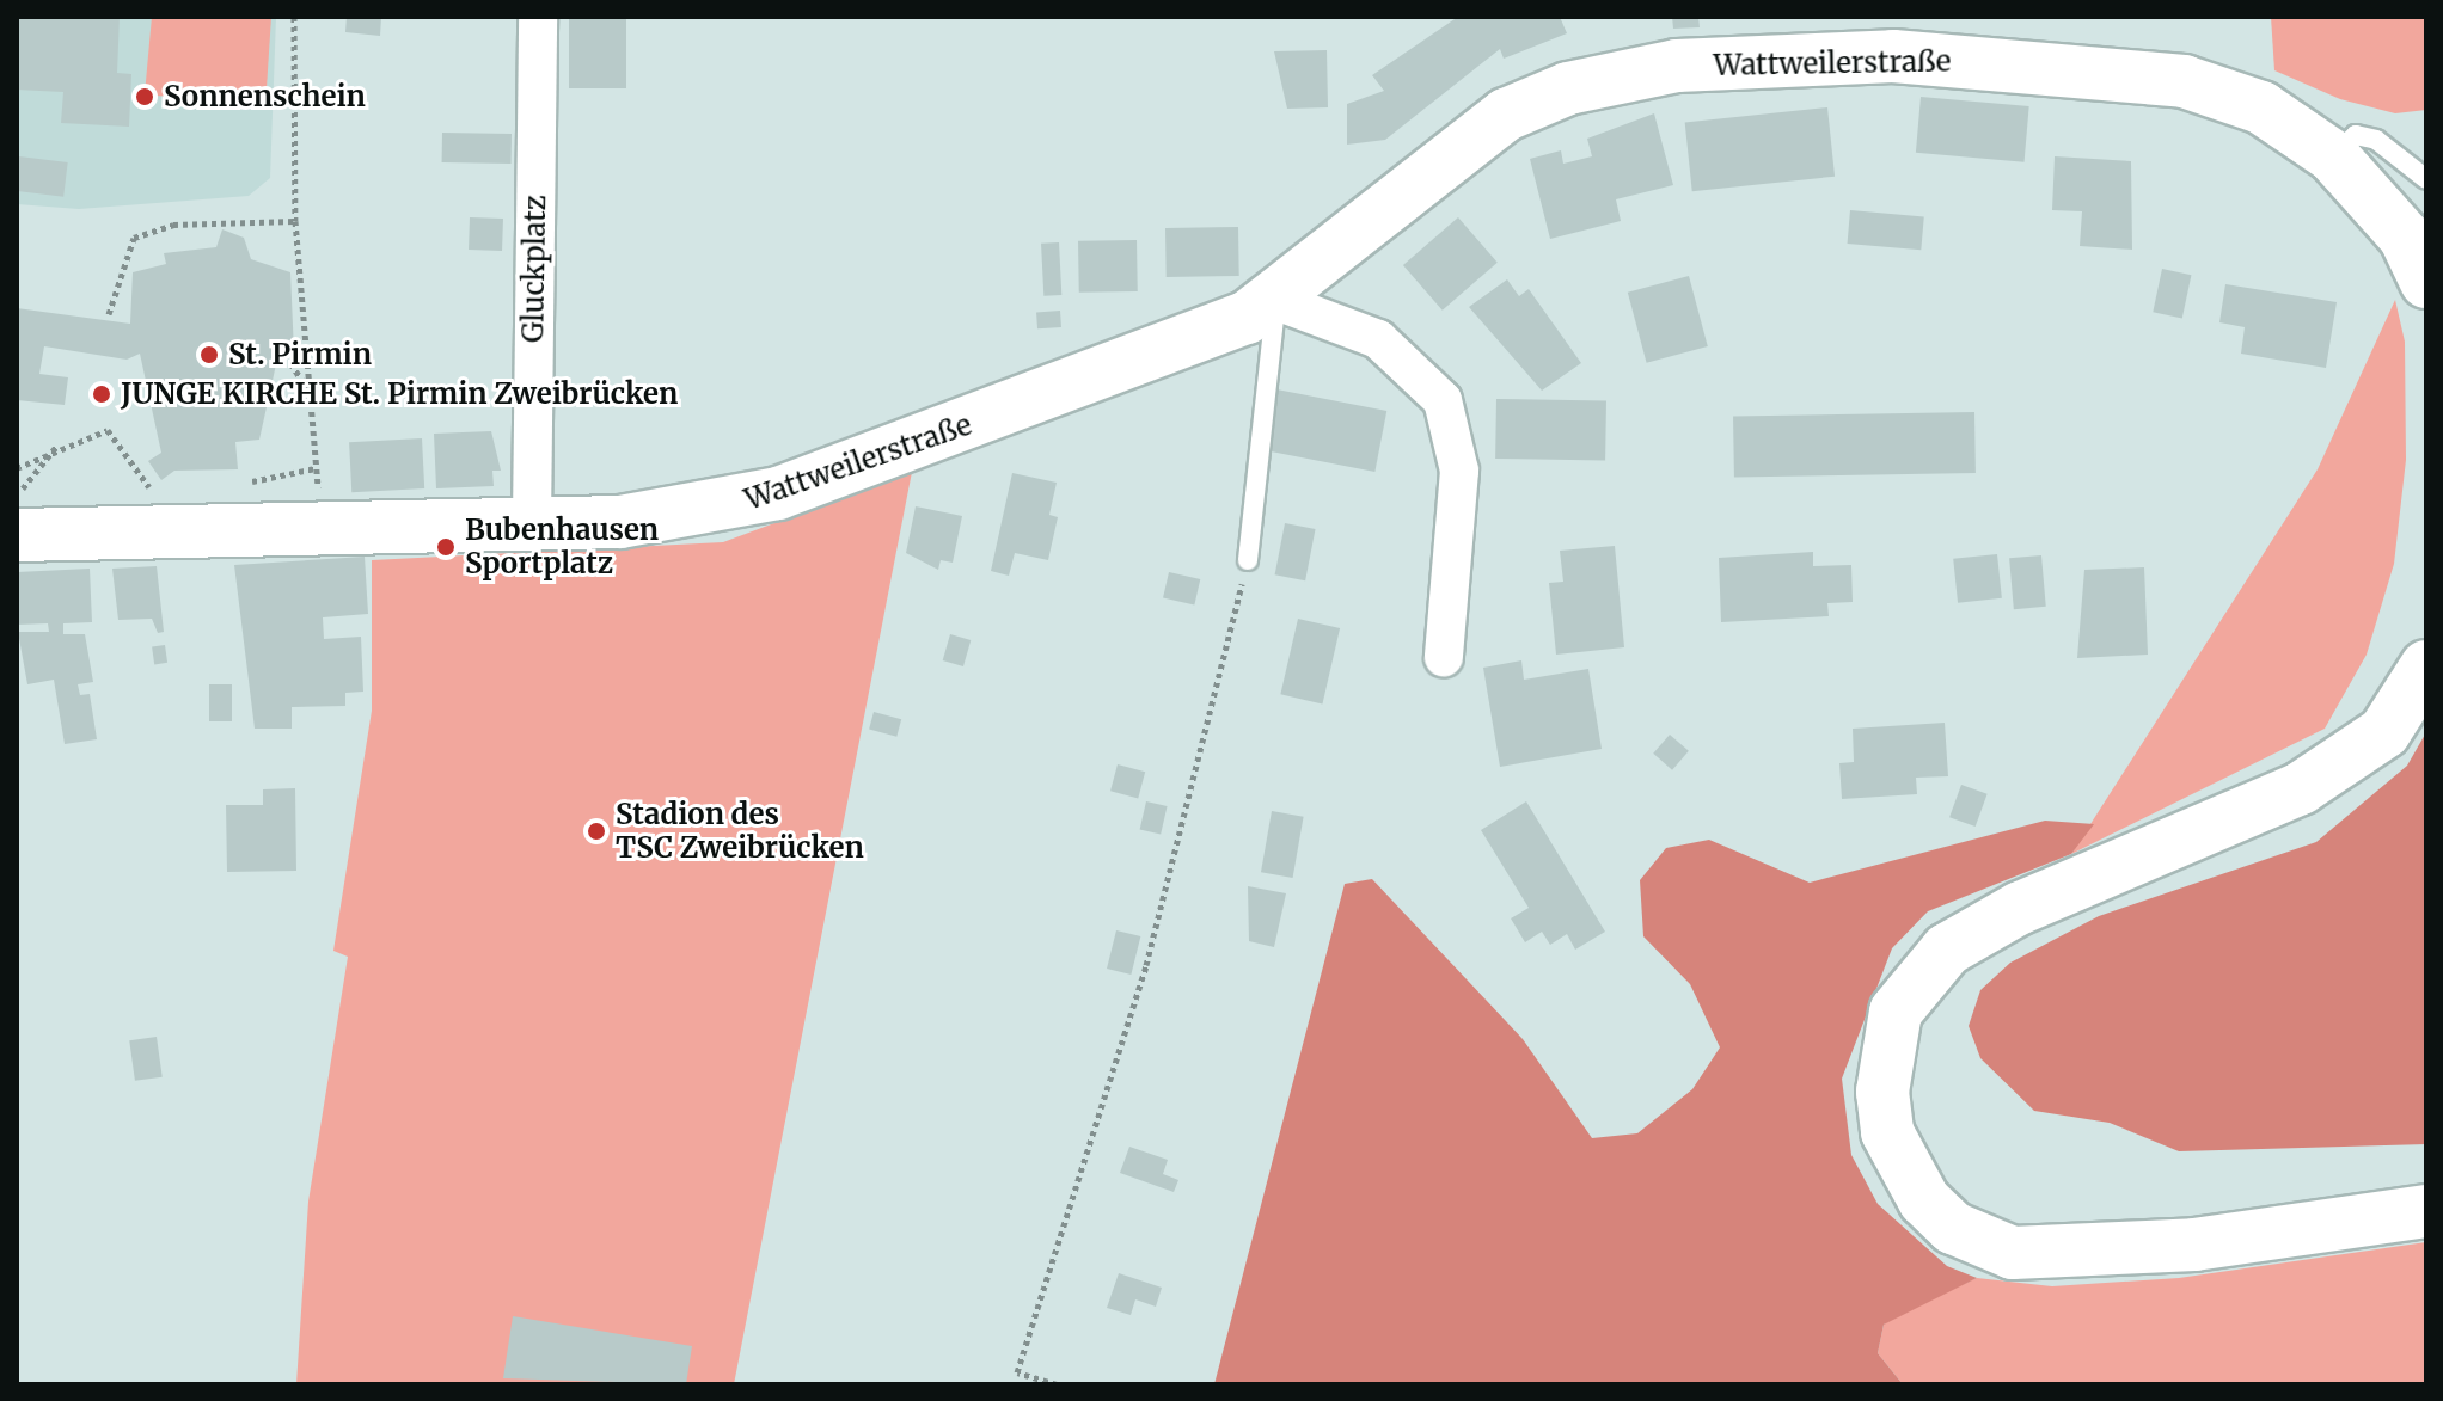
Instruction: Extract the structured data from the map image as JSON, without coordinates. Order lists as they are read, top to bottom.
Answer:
{
  "streets": {
    "street": ["Wattweilerstraße", "Gluckplatz"]
  },
  "crossings": [
    ["Wattweilerstraße", "Gluckplatz"]
  ],
  "places": [
    "Sonnenschein",
    "St. Pirmin",
    "JUNGE KIRCHE St. Pirmin Zweibrücken",
    "Bubenhausen Sportplatz",
    "Stadion des TSC Zweibrücken"
  ]
}
